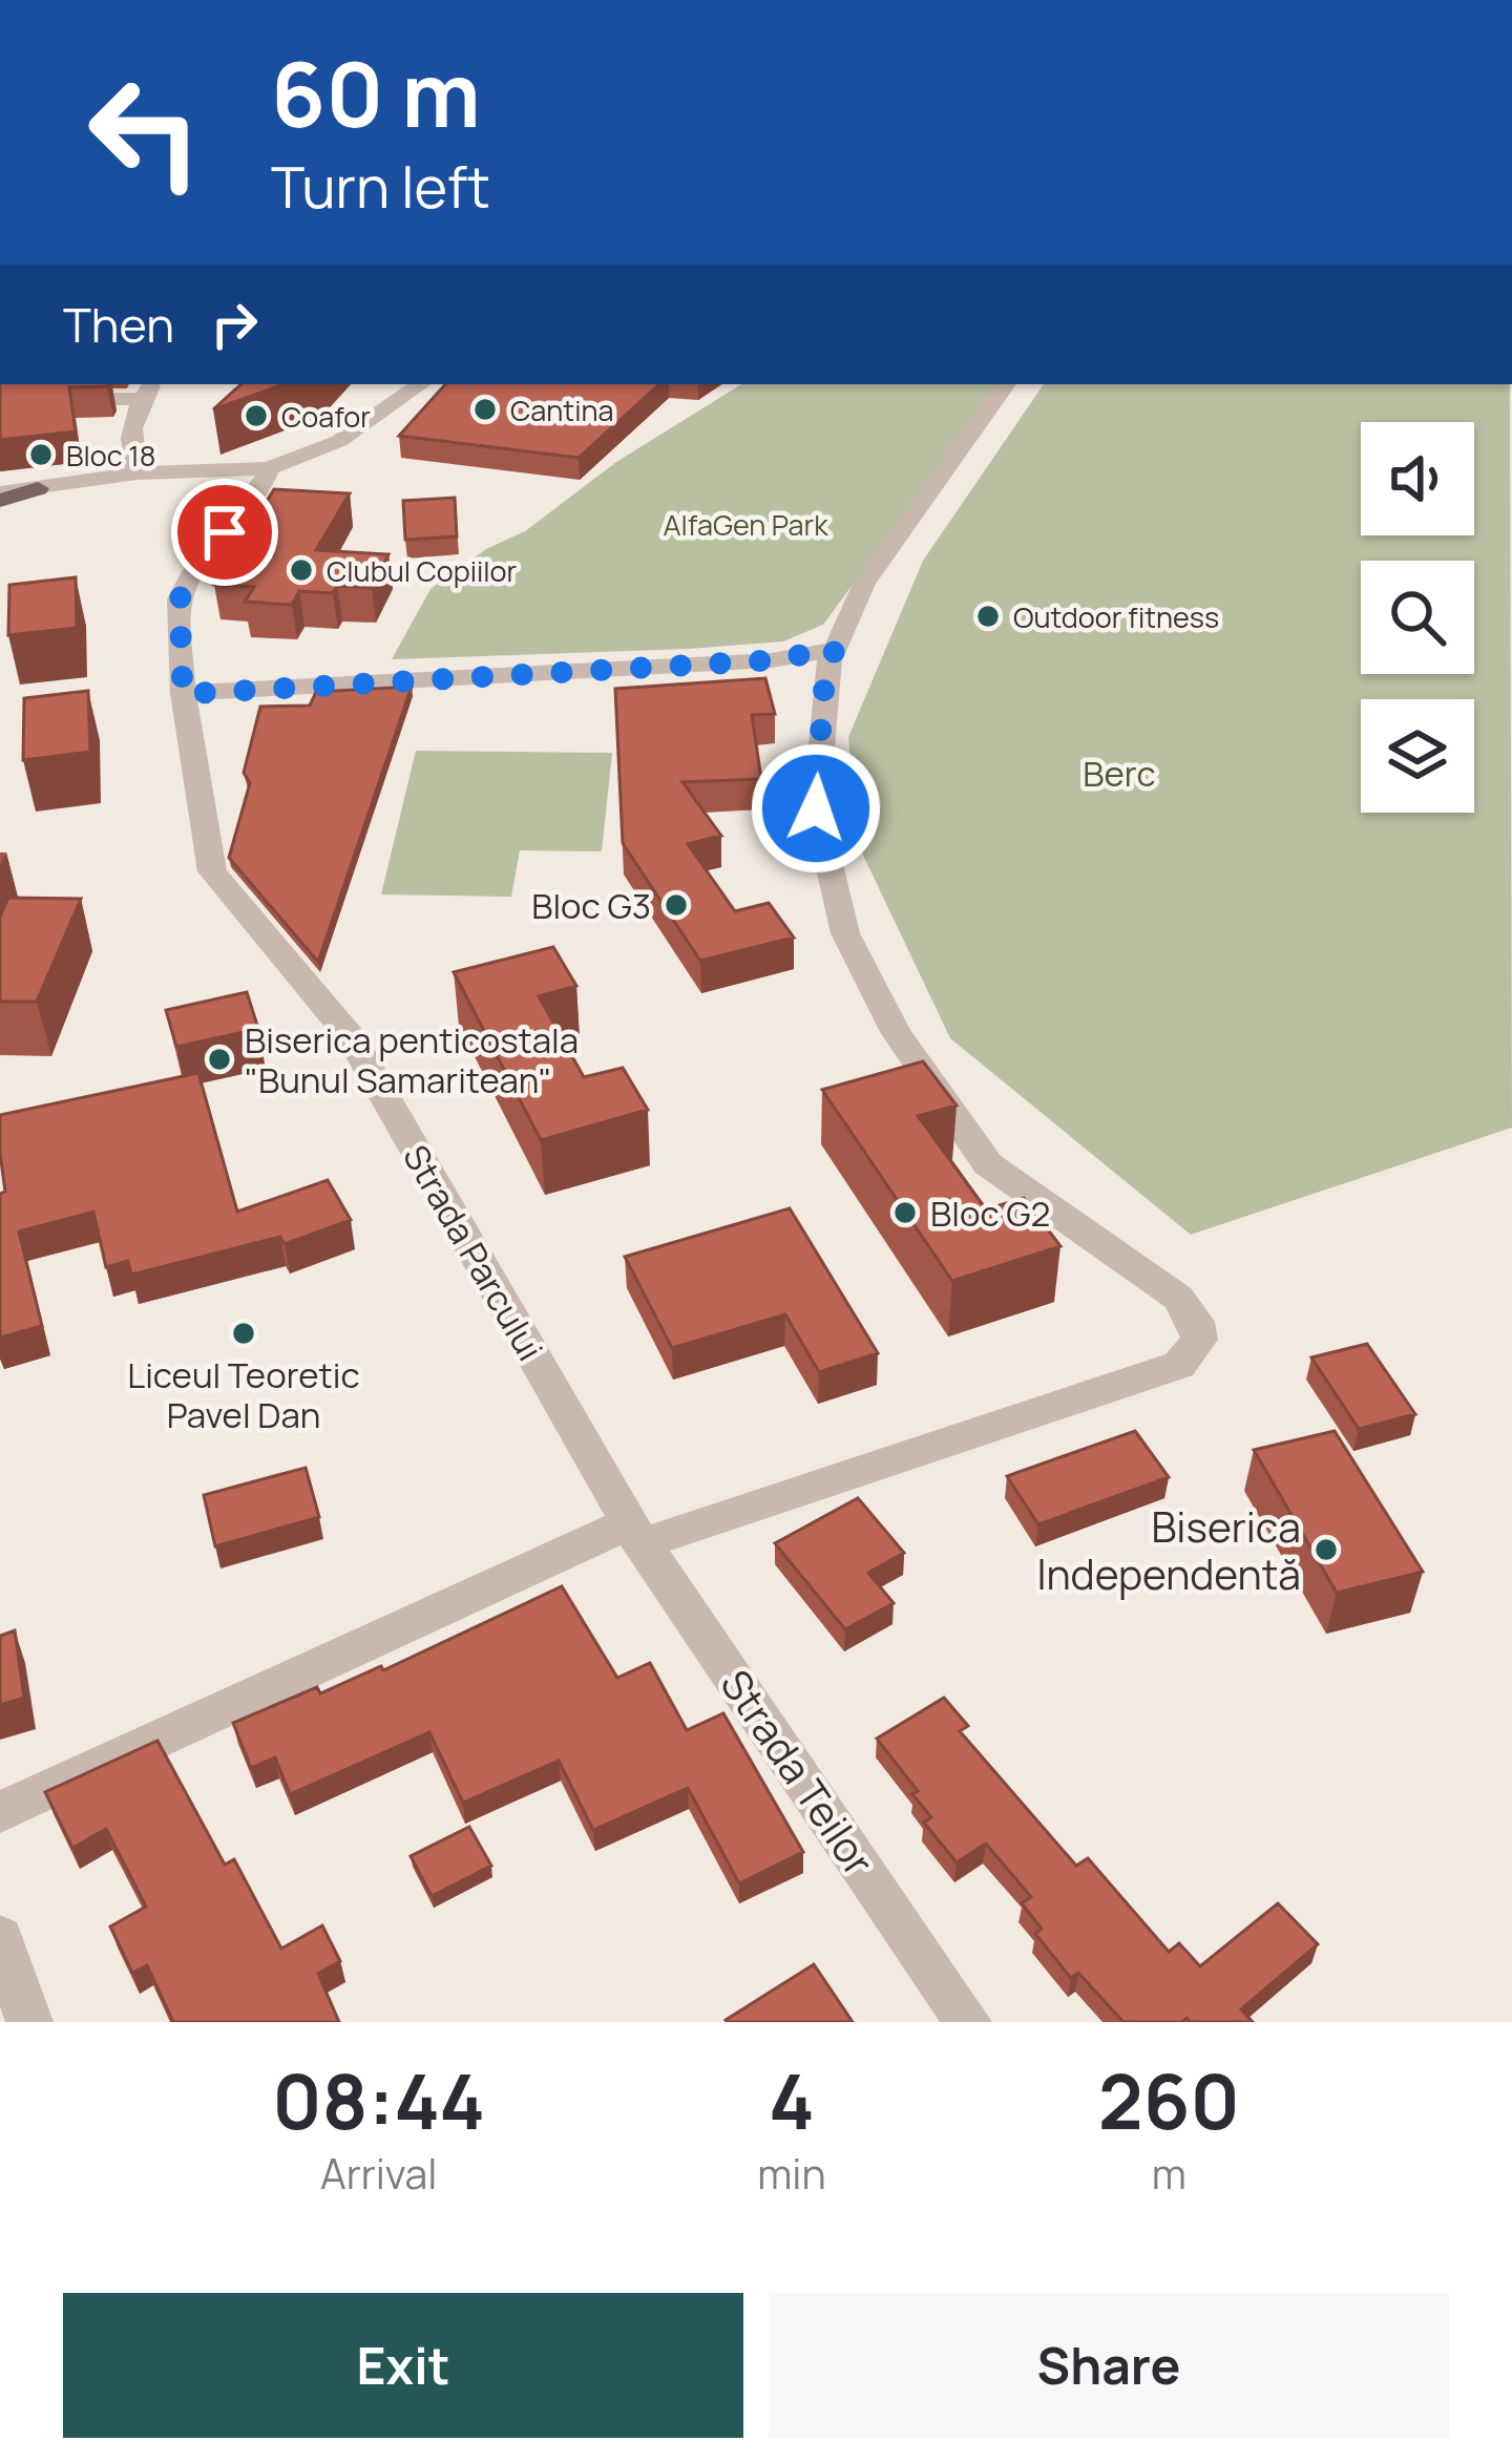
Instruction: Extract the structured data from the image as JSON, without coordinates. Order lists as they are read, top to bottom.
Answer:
{
  "streets": {
    "street": ["Strada Parcului", "Strada Teilor"]
  },
  "crossings": [
    ["Strada Parcului", "Strada Teilor"]
  ],
  "parks": ["AlfaGen Park", "Berc"],
  "places": [
    "Cantina",
    "Coafor",
    "Bloc 18",
    "Clubul Copiilor",
    "Outdoor fitness",
    "Bloc G3",
    "Biserica penticostala \"Bunul Samaritean\"",
    "Bloc G2",
    "Liceul Teoretic Pavel Dan",
    "Biserica Independentă"
  ],
  "page": {
    "turn": ["60 m", "Turn left"],
    "then": "Then",
    "eta": [
      "08:44",
      "Arrival",
      "4",
      "min",
      "260",
      "m"
    ],
    "buttons": ["Exit", "Share"]
  }
}
